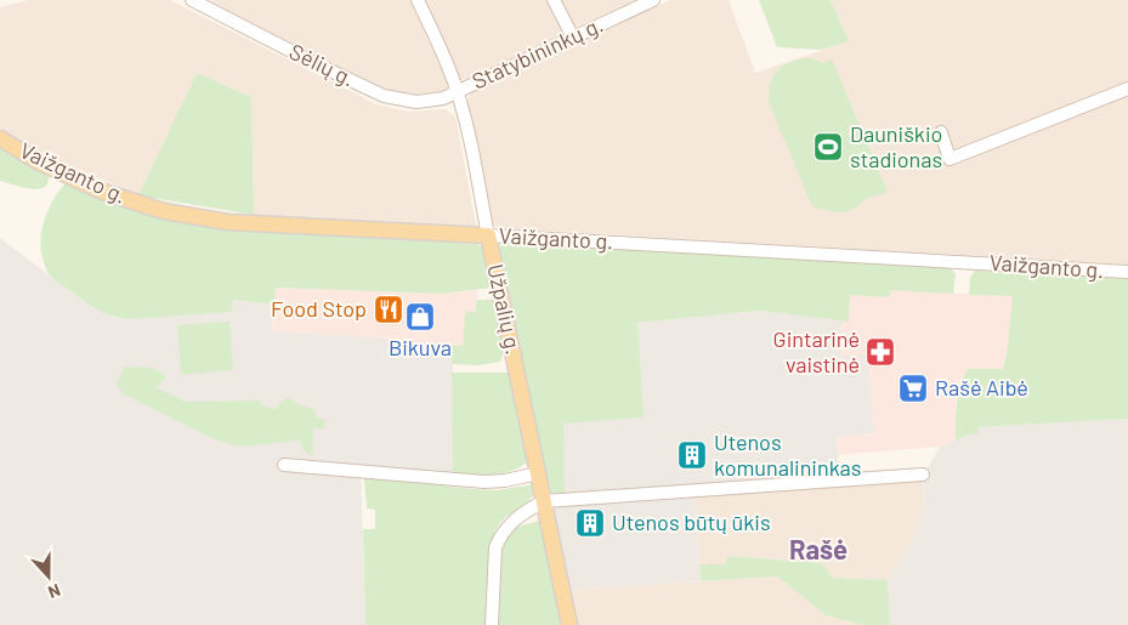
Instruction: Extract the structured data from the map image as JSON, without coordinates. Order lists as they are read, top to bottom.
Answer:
{
  "streets": {
    "main road": ["Vaižganto g.", "Užpalių g."],
    "street": ["Statybininkų g.", "Sėlių g."]
  },
  "crossings": [
    ["Statybininkų g.", "Sėlių g."],
    ["Statybininkų g.", "Užpalių g."],
    ["Sėlių g.", "Užpalių g."],
    ["Vaižganto g.", "Užpalių g."]
  ],
  "districts": ["Rašė"],
  "places": {
    "sports": ["Dauniškio stadionas"],
    "restaurant": ["Food Stop"],
    "shop": ["Bikuva"],
    "pharmacy": ["Gintarinė vaistinė"],
    "supermarket": ["Rašė Aibė"],
    "building": ["Utenos komunalininkas", "Utenos būtų ūkis"]
  },
  "north": "bottom"
}
